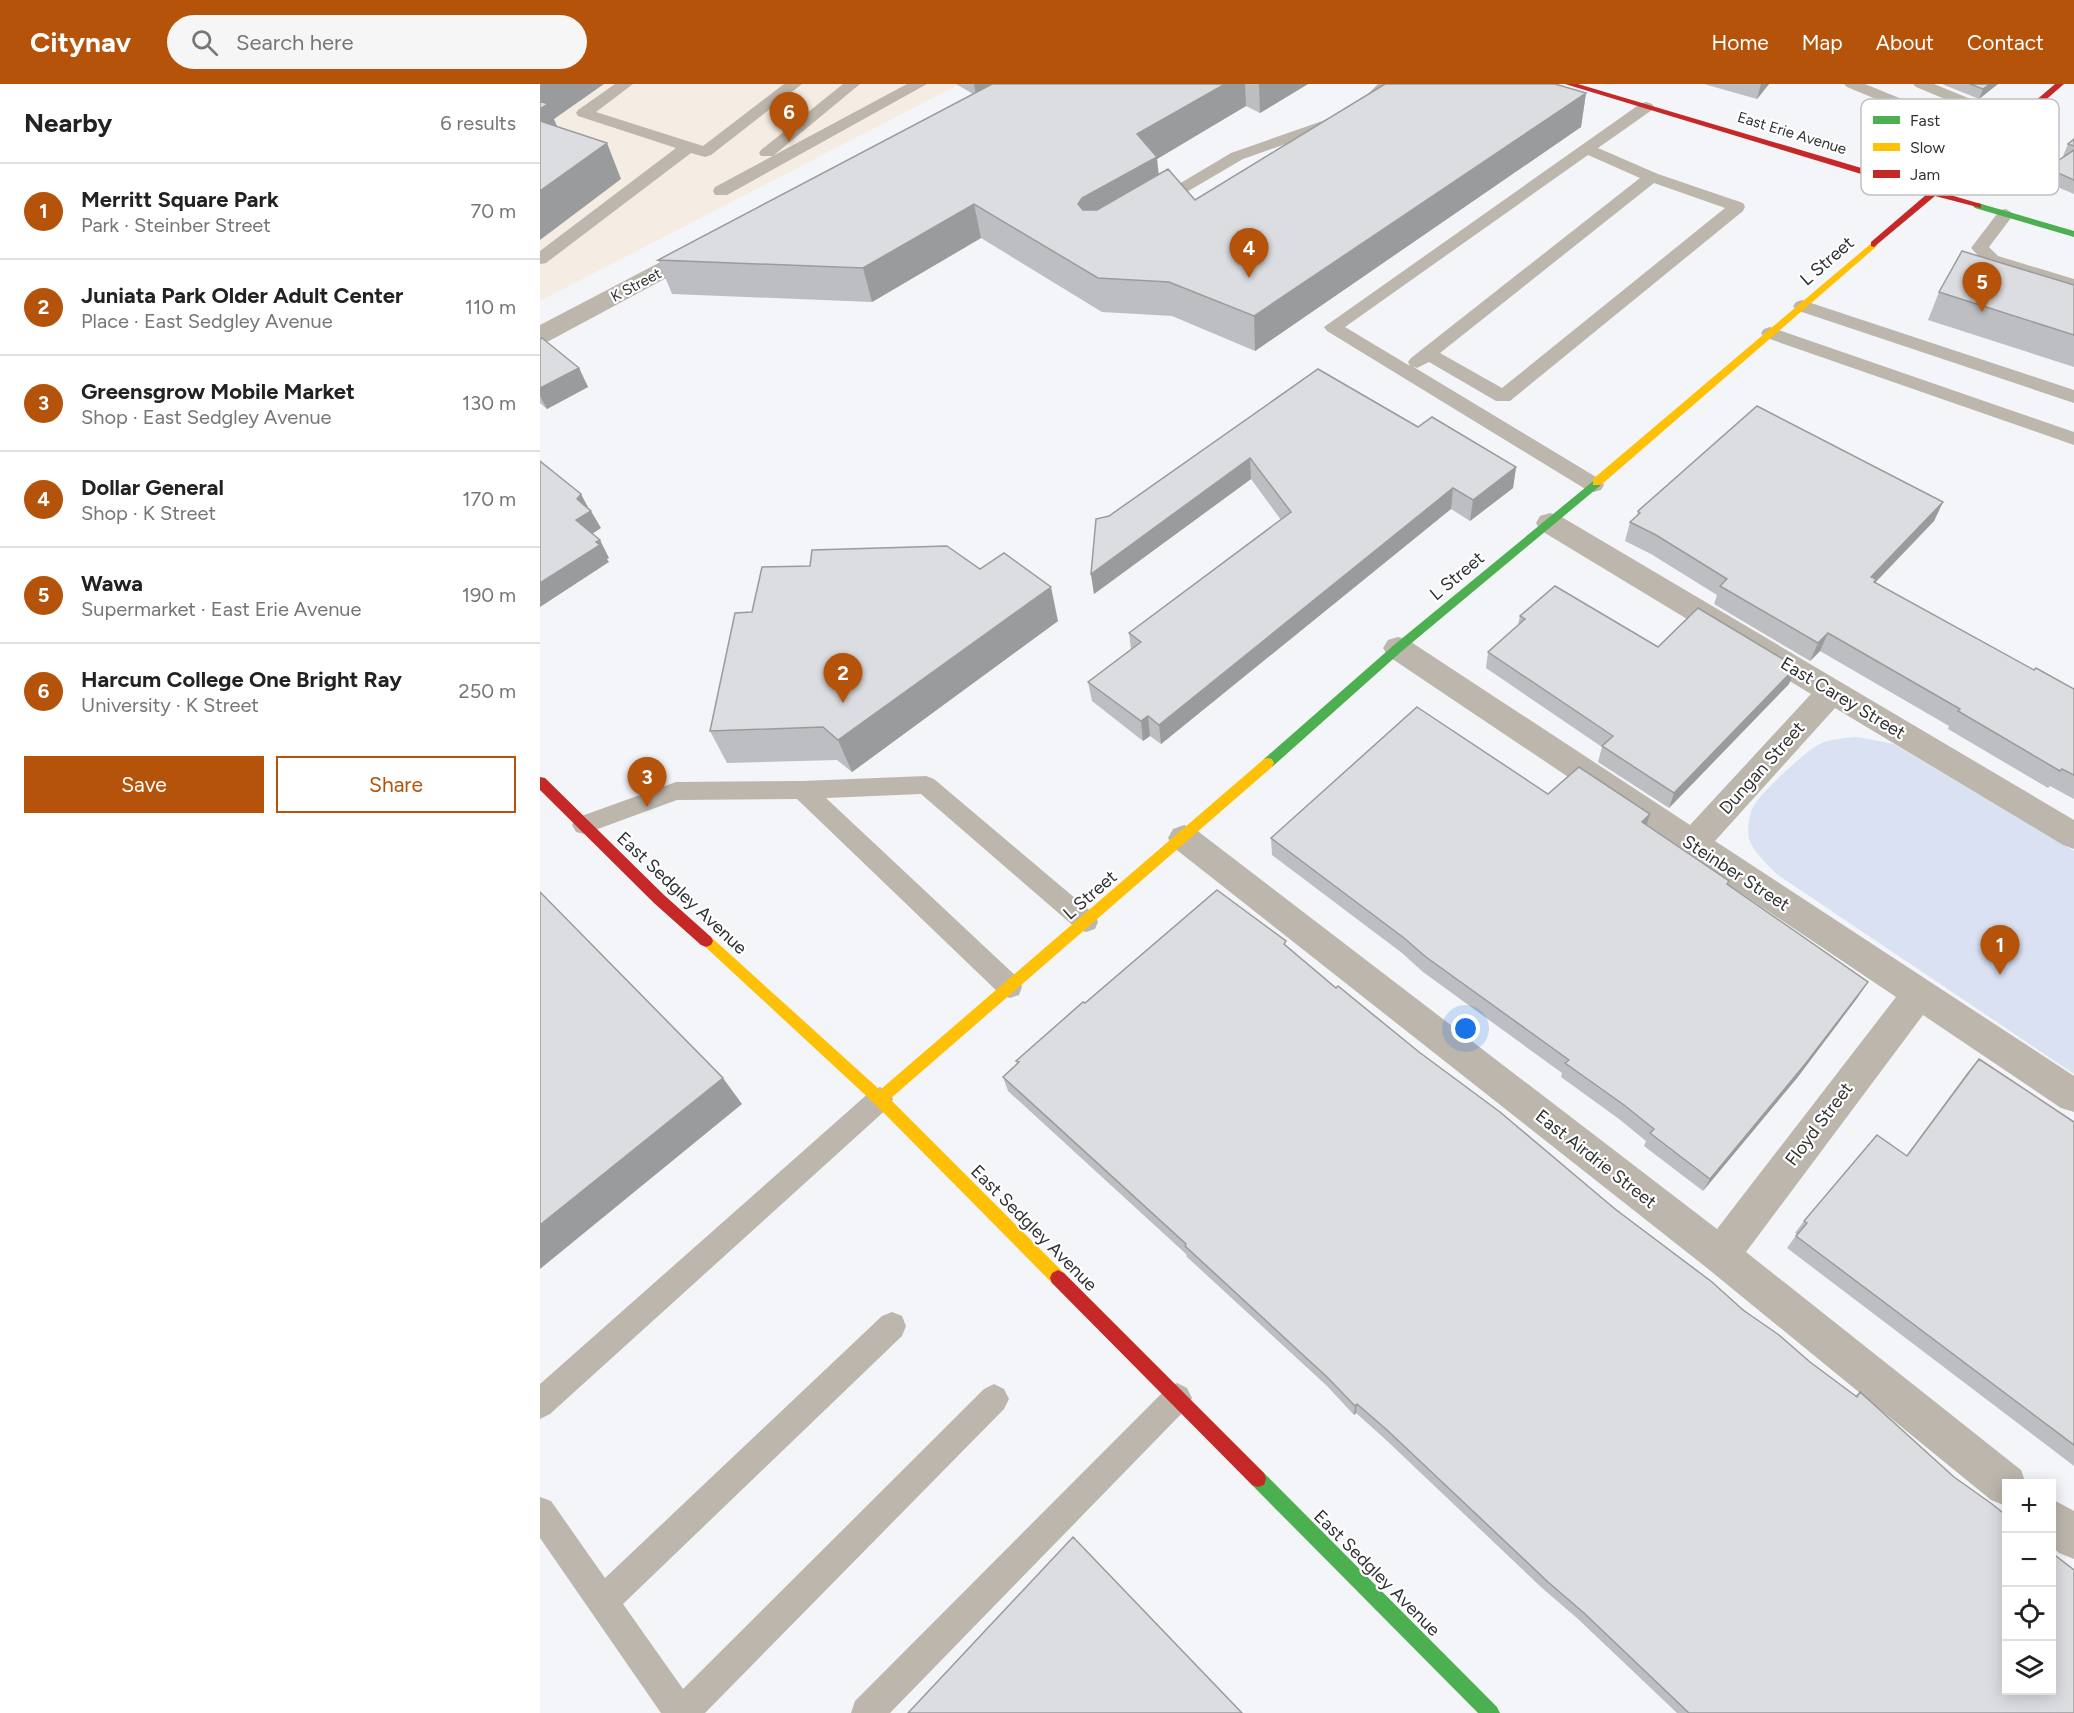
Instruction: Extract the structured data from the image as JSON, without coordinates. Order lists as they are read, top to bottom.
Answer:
{
  "streets": {
    "street": [
      "East Erie Avenue",
      "L Street",
      "K Street",
      "East Carey Street",
      "Dungan Street",
      "Steinber Street",
      "East Sedgley Avenue",
      "Floyd Street",
      "East Airdrie Street"
    ]
  },
  "crossings": [
    ["L Street", "East Carey Street"],
    ["L Street", "Steinber Street"],
    ["L Street", "East Sedgley Avenue"],
    ["L Street", "East Airdrie Street"],
    ["East Carey Street", "Dungan Street"],
    ["Dungan Street", "Steinber Street"],
    ["Steinber Street", "Floyd Street"],
    ["Floyd Street", "East Airdrie Street"]
  ],
  "legend": ["Fast", "Slow", "Jam"],
  "page": {
    "header": "Citynav",
    "search": "Search here",
    "nav": [
      "Home",
      "Map",
      "About",
      "Contact"
    ],
    "heading": ["Nearby", "6 results"],
    "pins": [
      "6",
      "4",
      "5",
      "2",
      "3",
      "1"
    ],
    "list": [
      {
        "mark": "1",
        "name": "Merritt Square Park",
        "note": "Park · Steinber Street",
        "value": "70 m"
      },
      {
        "mark": "2",
        "name": "Juniata Park Older Adult Center",
        "note": "Place · East Sedgley Avenue",
        "value": "110 m"
      },
      {
        "mark": "3",
        "name": "Greensgrow Mobile Market",
        "note": "Shop · East Sedgley Avenue",
        "value": "130 m"
      },
      {
        "mark": "4",
        "name": "Dollar General",
        "note": "Shop · K Street",
        "value": "170 m"
      },
      {
        "mark": "5",
        "name": "Wawa",
        "note": "Supermarket · East Erie Avenue",
        "value": "190 m"
      },
      {
        "mark": "6",
        "name": "Harcum College One Bright Ray",
        "note": "University · K Street",
        "value": "250 m"
      }
    ],
    "buttons": ["Save", "Share"],
    "map_buttons": ["+", "−"]
  }
}
